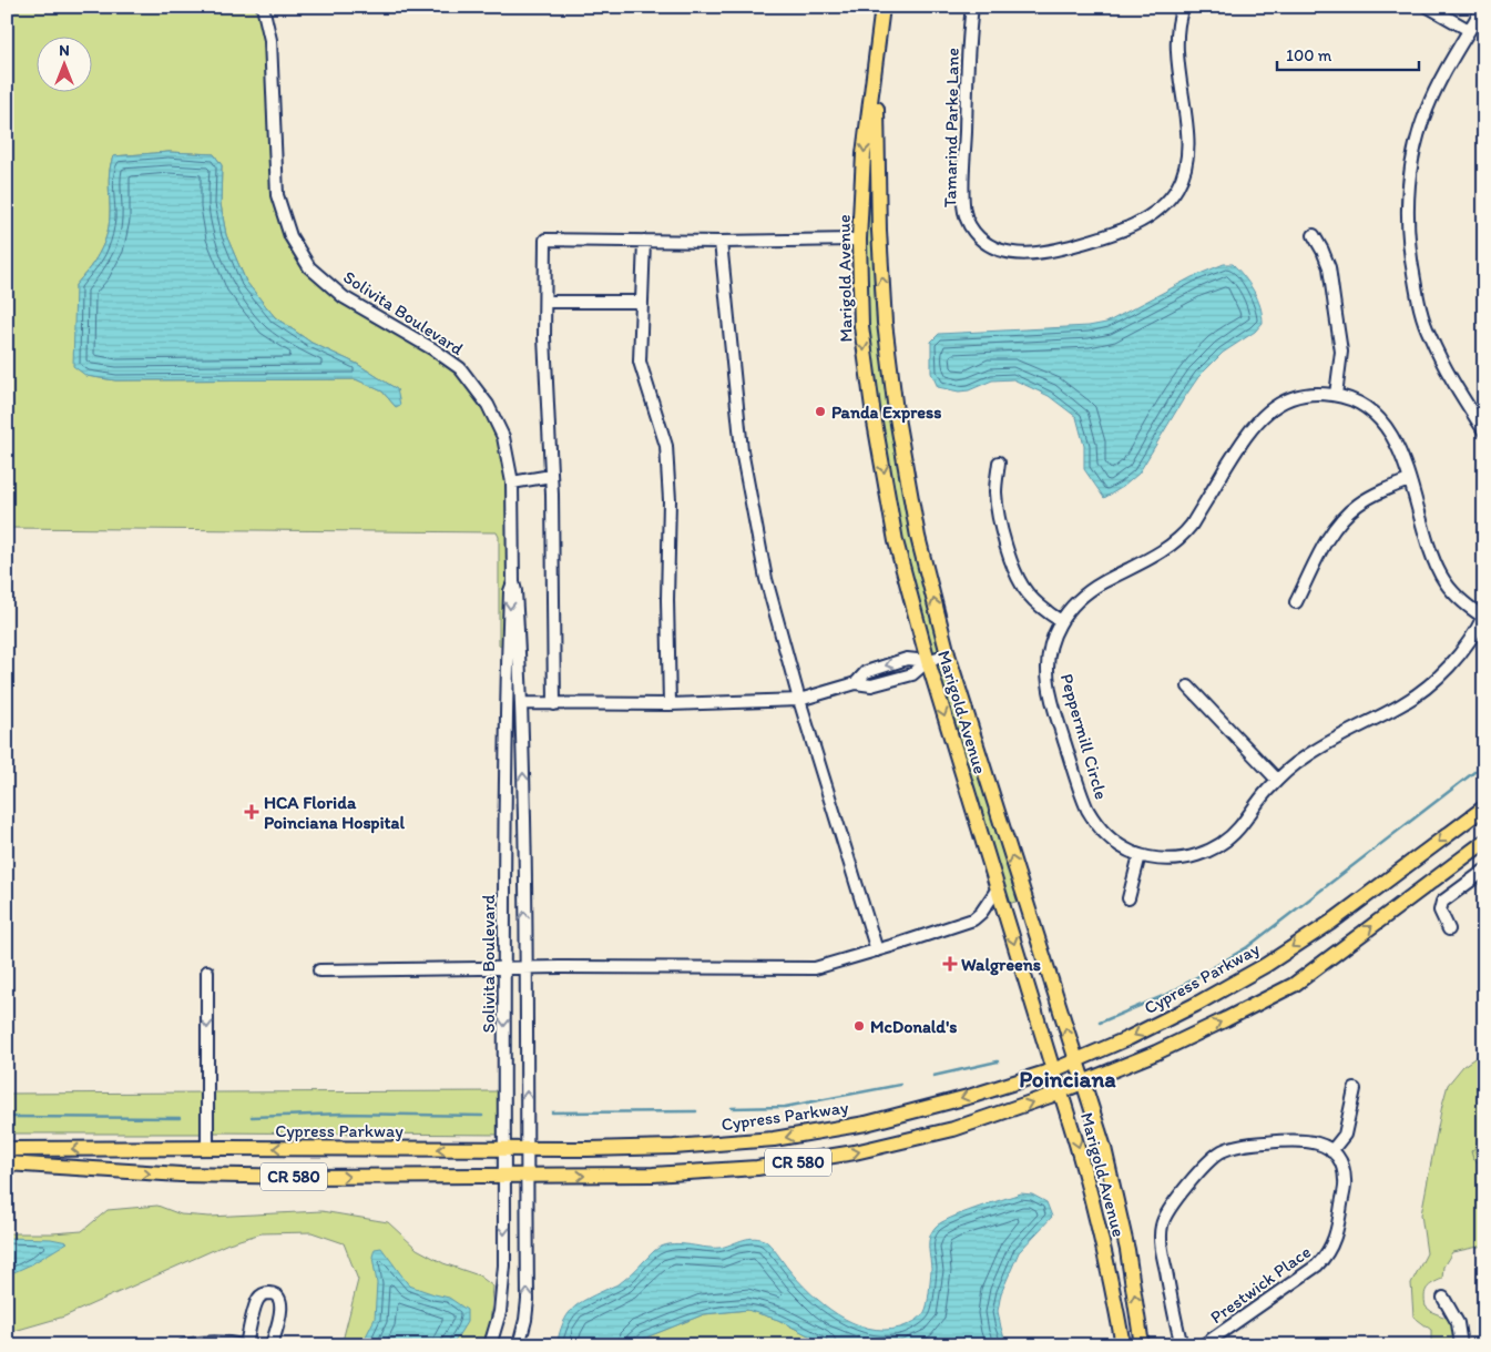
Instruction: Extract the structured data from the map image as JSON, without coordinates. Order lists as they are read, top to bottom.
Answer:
{
  "streets": {
    "main road": ["Marigold Avenue", "Cypress Parkway", "CR 580"],
    "street": [
      "Tamarind Parke Lane",
      "Solivita Boulevard",
      "Peppermill Circle",
      "Prestwick Place"
    ]
  },
  "crossings": [
    ["Marigold Avenue", "Cypress Parkway"],
    ["Marigold Avenue", "CR 580"],
    ["Solivita Boulevard", "Cypress Parkway"],
    ["Solivita Boulevard", "CR 580"]
  ],
  "districts": ["Poinciana"],
  "places": {
    "other": ["Panda Express", "McDonald's"],
    "health": ["HCA Florida Poinciana Hospital", "Walgreens"]
  },
  "scale_bar": "100 m",
  "north": "top"
}
